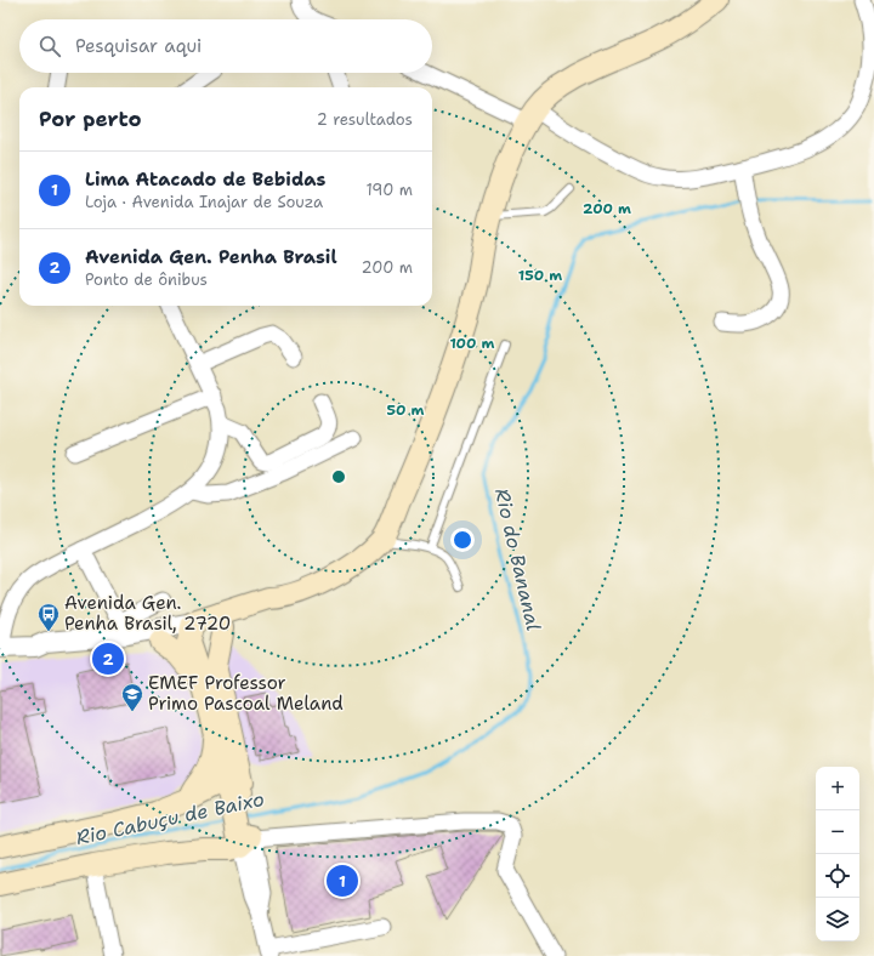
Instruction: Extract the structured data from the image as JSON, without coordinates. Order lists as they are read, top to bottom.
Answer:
{
  "water": ["Rio do Bananal", "Rio Cabuçu de Baixo"],
  "places": {
    "bus stop": ["Avenida Gen. Penha Brasil, 2720"],
    "school or university": ["EMEF Professor Primo Pascoal Meland"]
  },
  "page": {
    "search": "Pesquisar aqui",
    "heading": ["Por perto", "2 resultados"],
    "list": [
      {
        "mark": "1",
        "name": "Lima Atacado de Bebidas",
        "note": "Loja · Avenida Inajar de Souza",
        "value": "190 m"
      },
      {
        "mark": "2",
        "name": "Avenida Gen. Penha Brasil",
        "note": "Ponto de ônibus",
        "value": "200 m"
      }
    ],
    "pins": ["2", "1"],
    "map_buttons": ["+", "−"]
  },
  "rings": [
    "200 m",
    "150 m",
    "100 m",
    "50 m"
  ]
}
